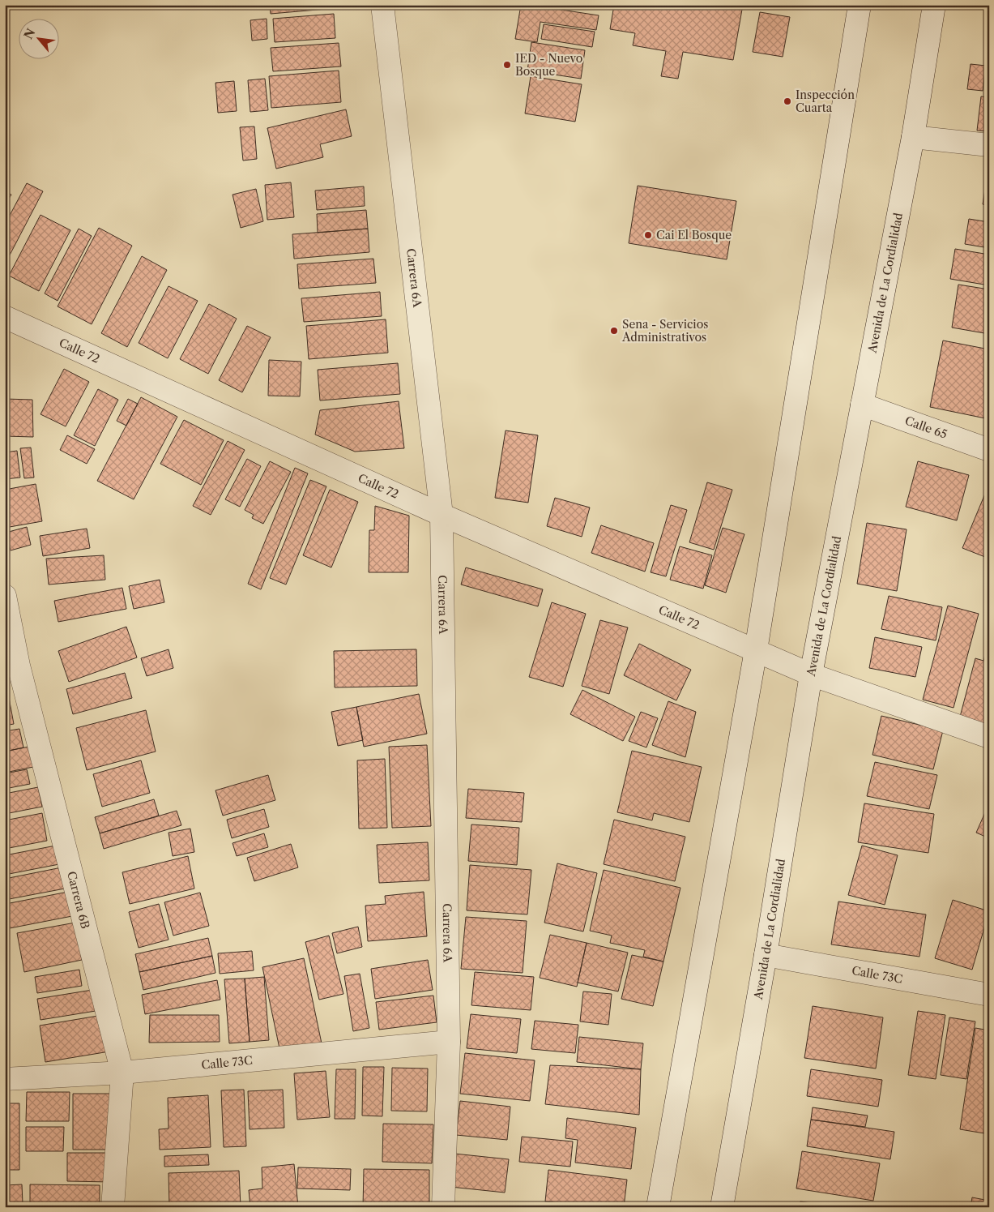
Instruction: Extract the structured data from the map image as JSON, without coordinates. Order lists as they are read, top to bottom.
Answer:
{
  "streets": {
    "street": [
      "Carrera 6A",
      "Avenida de La Cordialidad",
      "Calle 72",
      "Calle 65",
      "Carrera 6B",
      "Calle 73C"
    ]
  },
  "crossings": [
    ["Carrera 6A", "Calle 72"],
    ["Carrera 6A", "Calle 73C"],
    ["Avenida de La Cordialidad", "Calle 72"],
    ["Avenida de La Cordialidad", "Calle 65"],
    ["Avenida de La Cordialidad", "Calle 73C"],
    ["Carrera 6B", "Calle 73C"]
  ],
  "places": [
    "IED - Nuevo Bosque",
    "Inspección Cuarta",
    "Cai El Bosque",
    "Sena - Servicios Administrativos"
  ],
  "north": "top left"
}
